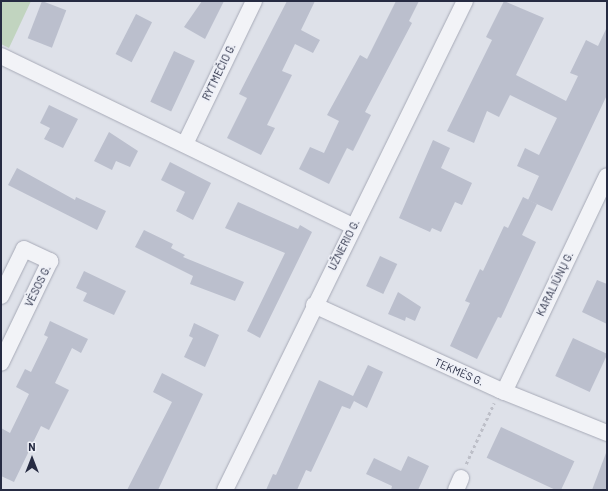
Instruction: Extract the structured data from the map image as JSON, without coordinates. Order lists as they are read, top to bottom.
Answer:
{
  "streets": {
    "street": [
      "RYTMEČIO G.",
      "UŽNERIO G.",
      "KARALIŪNŲ G.",
      "VĖSOS G.",
      "TEKMĖS G."
    ]
  },
  "crossings": [
    ["UŽNERIO G.", "TEKMĖS G."],
    ["KARALIŪNŲ G.", "TEKMĖS G."]
  ],
  "north": "top"
}
